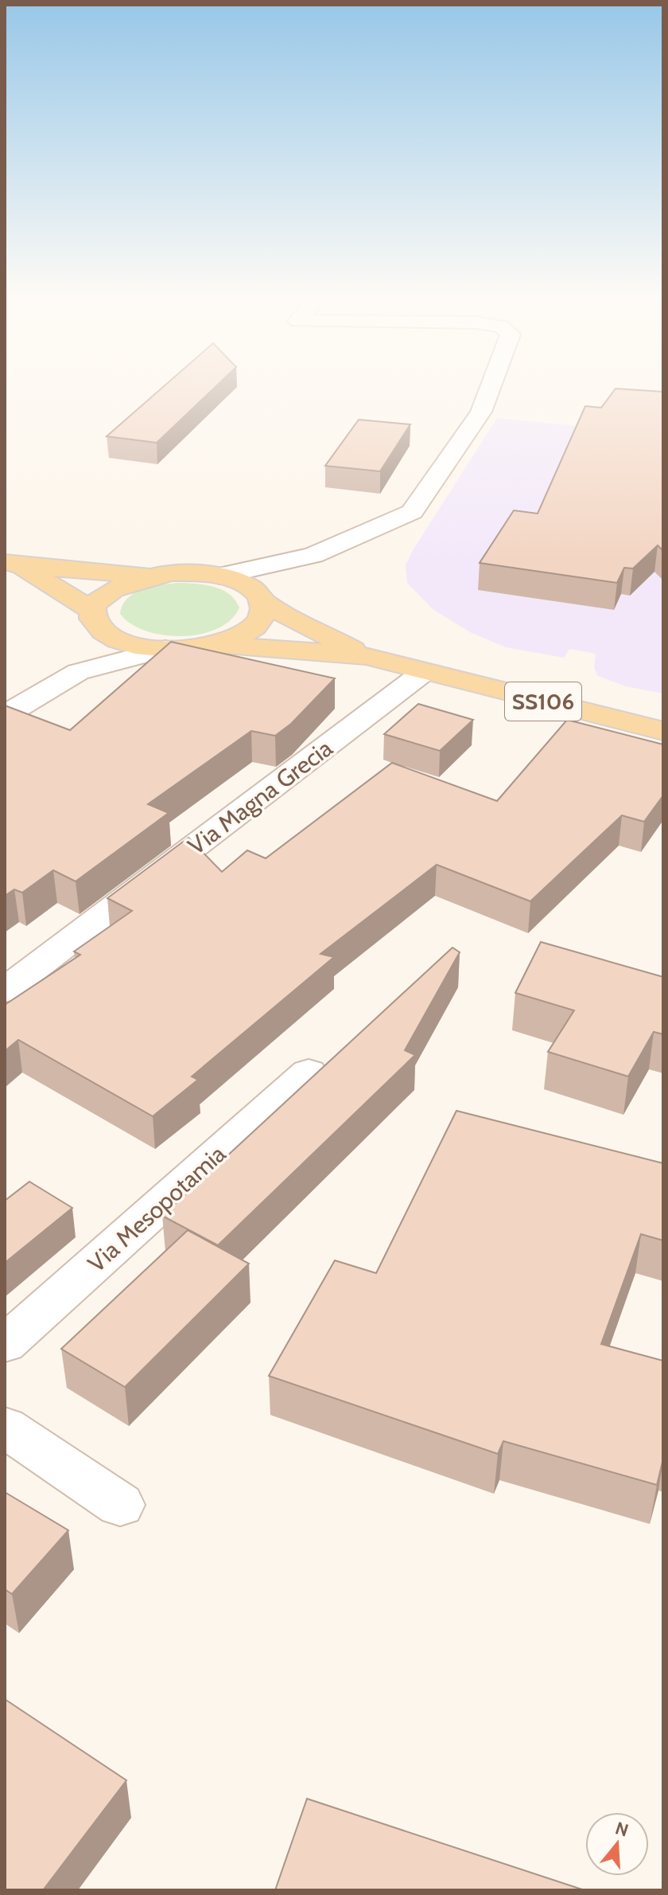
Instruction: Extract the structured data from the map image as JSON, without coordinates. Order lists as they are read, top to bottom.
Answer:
{
  "streets": {
    "main road": ["SS106"],
    "street": ["Via Magna Grecia", "Via Mesopotamia"]
  },
  "crossings": [
    ["SS106", "Via Magna Grecia"]
  ],
  "north": "top"
}
